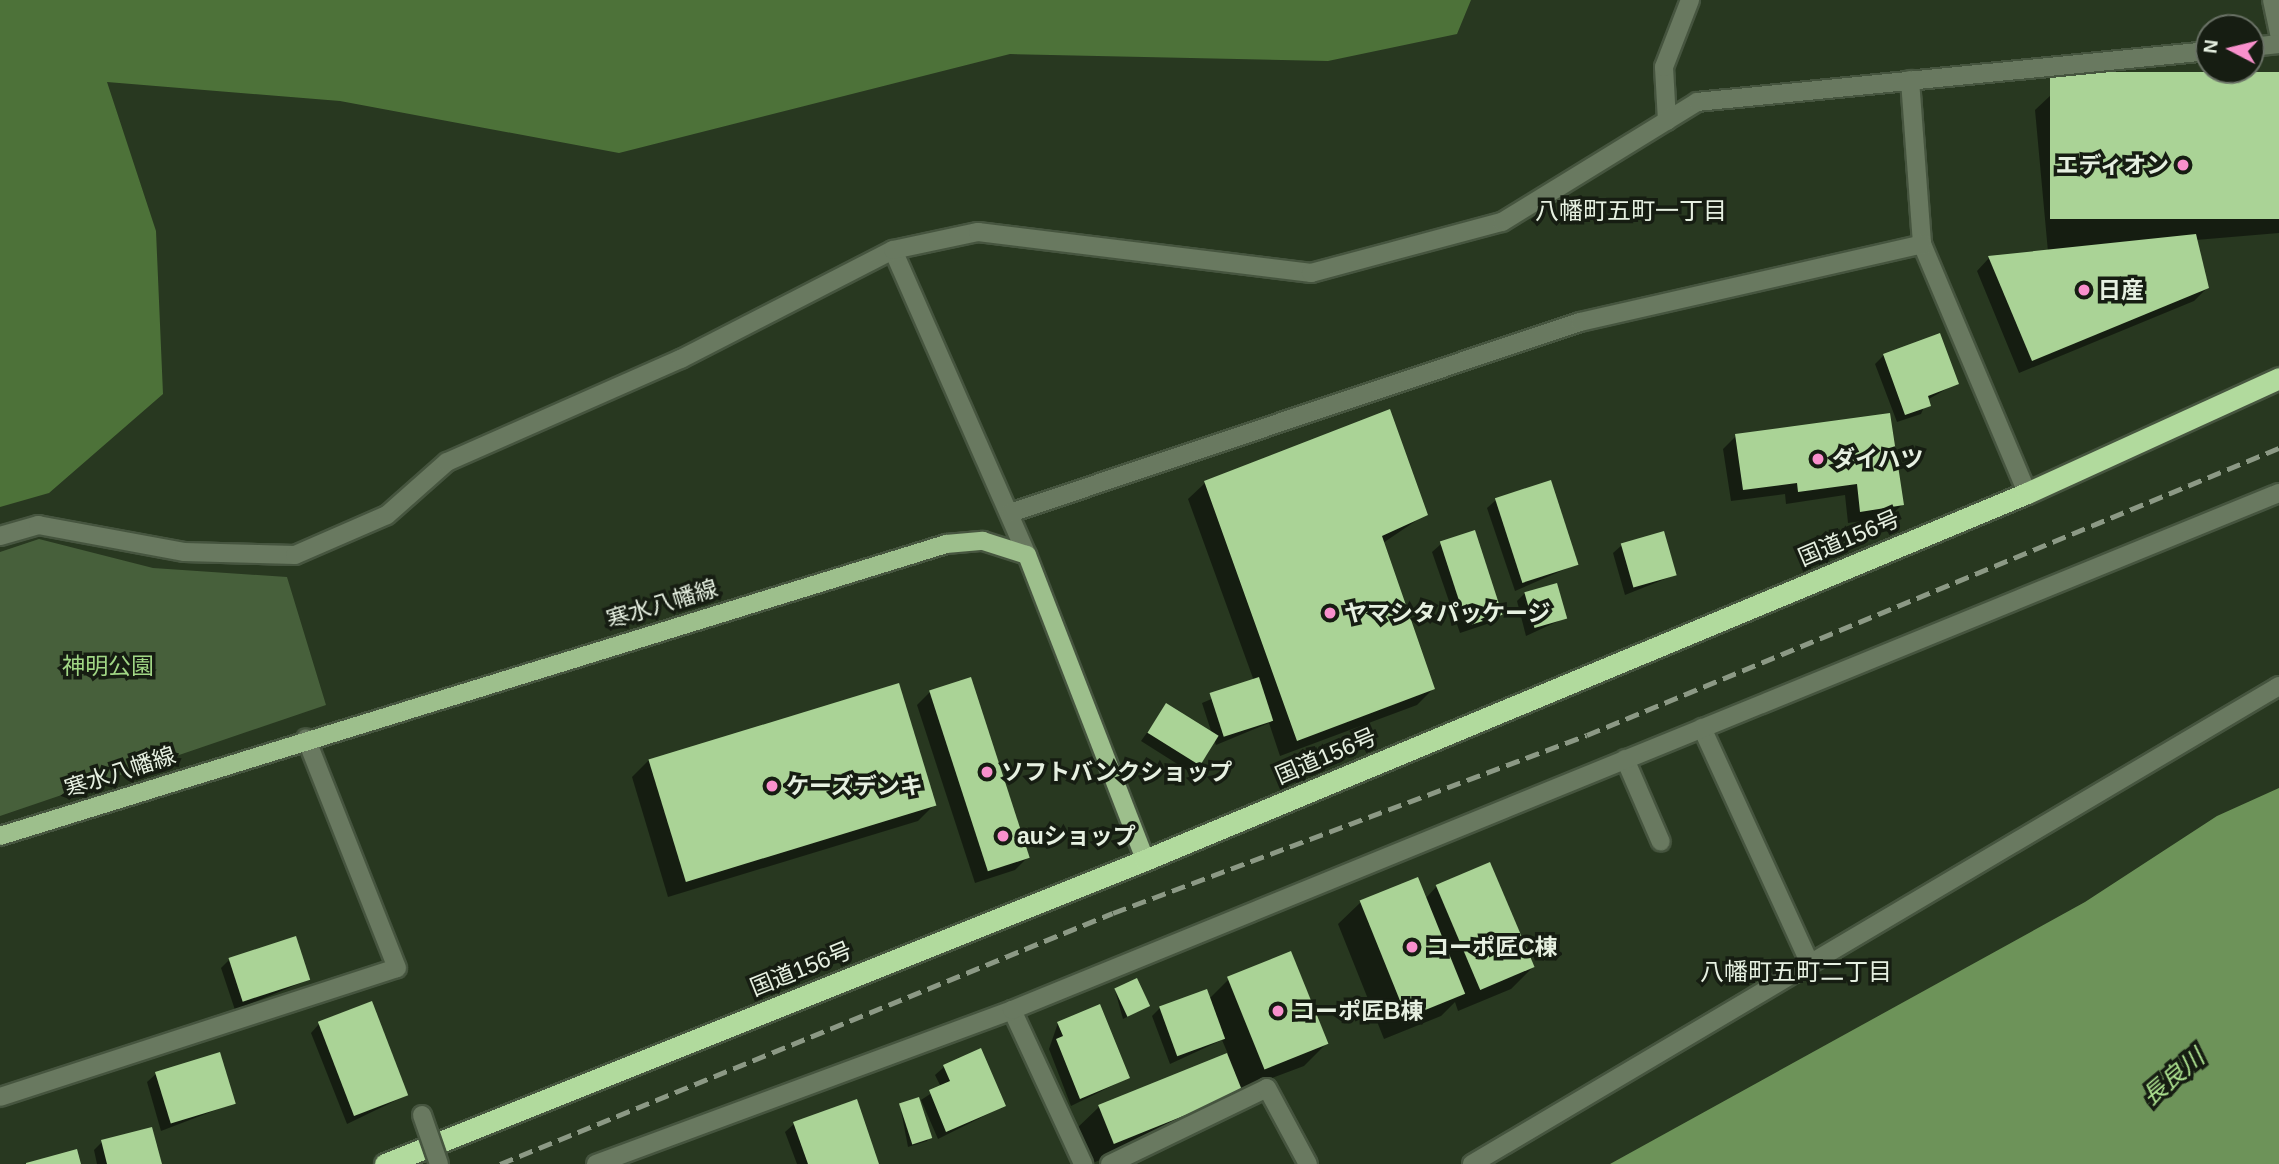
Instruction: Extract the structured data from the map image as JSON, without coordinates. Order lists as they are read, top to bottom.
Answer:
{
  "streets": {
    "highway": ["国道156号"],
    "main road": ["寒水八幡線"]
  },
  "districts": ["八幡町五町一丁目", "八幡町五町二丁目"],
  "water": ["長良川"],
  "parks": ["神明公園"],
  "places": [
    "エディオン",
    "日産",
    "ダイハツ",
    "ヤマシタパッケージ",
    "ソフトバンクショップ",
    "ケーズデンキ",
    "auショップ",
    "コーポ匠C棟",
    "コーポ匠B棟"
  ],
  "north": "left"
}
